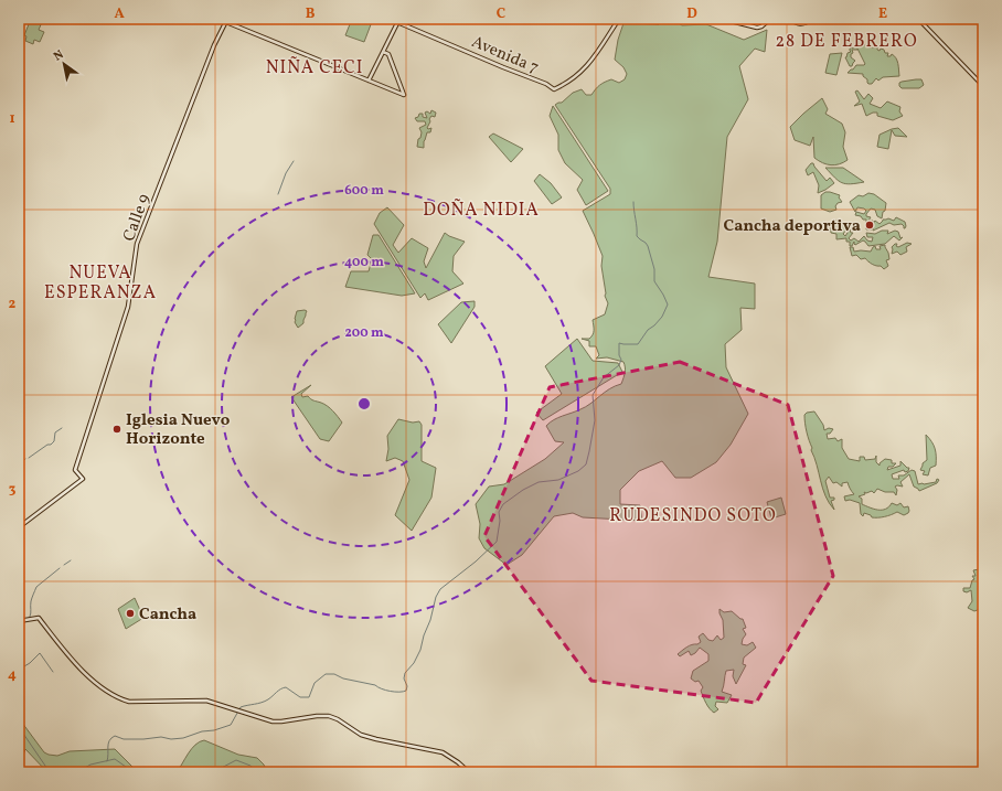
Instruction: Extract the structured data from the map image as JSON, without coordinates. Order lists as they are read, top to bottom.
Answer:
{
  "streets": {
    "main road": ["Avenida 7", "Calle 9"]
  },
  "districts": [
    "28 DE FEBRERO",
    "NIÑA CECI",
    "DOÑA NIDIA",
    "NUEVA ESPERANZA",
    "RUDESINDO SOTO"
  ],
  "places": ["Cancha deportiva", "Iglesia Nuevo Horizonte", "Cancha"],
  "north": "top left",
  "grid": {
    "columns": [
      "A",
      "B",
      "C",
      "D",
      "E"
    ],
    "rows": [
      "1",
      "2",
      "3",
      "4"
    ]
  },
  "rings": ["600 m", "400 m", "200 m"]
}
